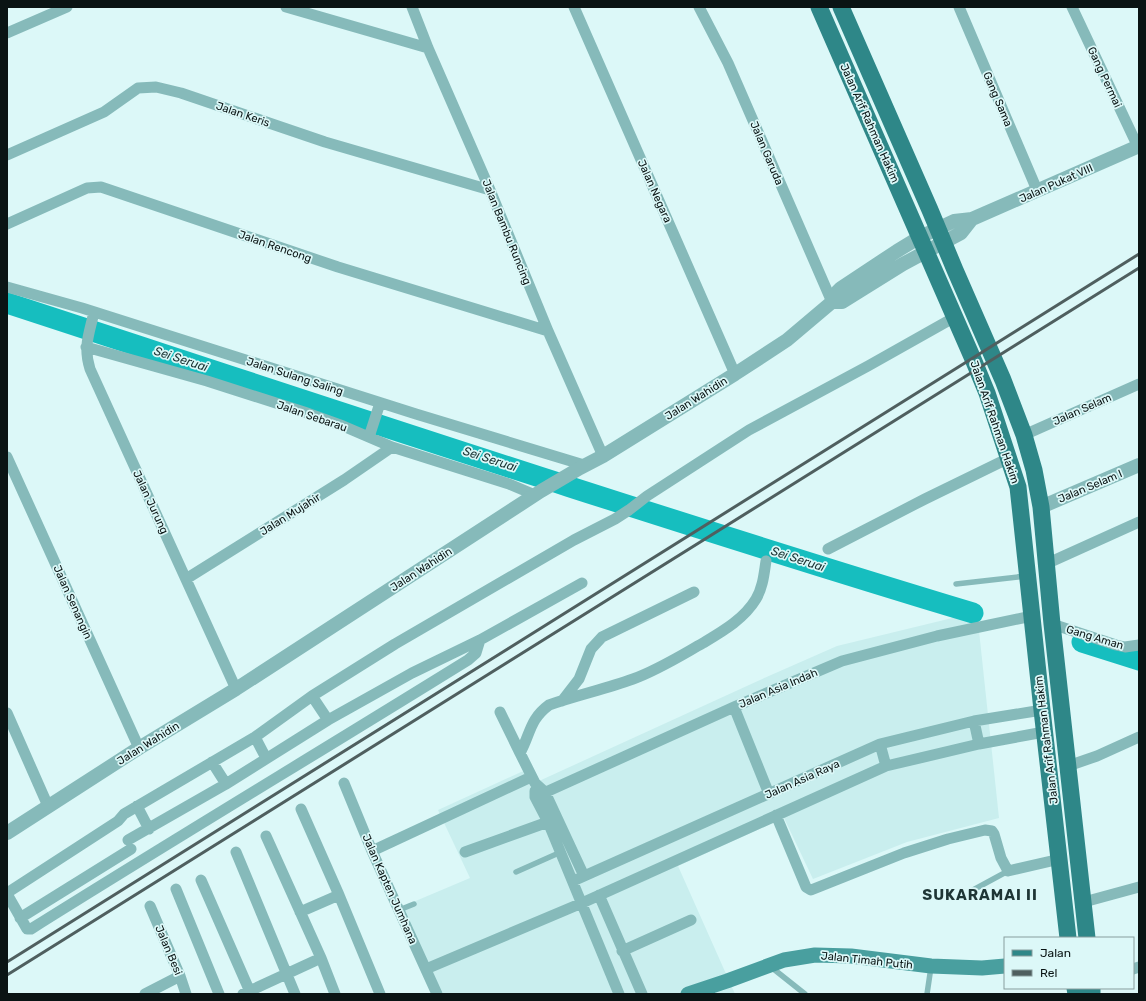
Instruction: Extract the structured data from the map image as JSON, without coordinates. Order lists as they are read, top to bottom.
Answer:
{
  "streets": {
    "main road": ["Jalan Arif Rahman Hakim", "Jalan Timah Putih"],
    "street": [
      "Gang Permai",
      "Gang Sama",
      "Jalan Keris",
      "Jalan Garuda",
      "Jalan Pukat VIII",
      "Jalan Negara",
      "Jalan Bambu Runcing",
      "Jalan Rencong",
      "Jalan Sulang Saling",
      "Jalan Wahidin",
      "Jalan Selam",
      "Jalan Sebarau",
      "Jalan Selam I",
      "Jalan Jurung",
      "Jalan Mujahir",
      "Jalan Senangin",
      "Gang Aman",
      "Jalan Asia Indah",
      "Jalan Asia Raya",
      "Jalan Kapten Jumhana",
      "Jalan Besi"
    ]
  },
  "crossings": [
    ["Gang Permai", "Jalan Pukat VIII"],
    ["Gang Sama", "Jalan Pukat VIII"],
    ["Jalan Keris", "Jalan Bambu Runcing"],
    ["Jalan Arif Rahman Hakim", "Jalan Pukat VIII"],
    ["Jalan Arif Rahman Hakim", "Jalan Wahidin"],
    ["Jalan Arif Rahman Hakim", "Jalan Selam"],
    ["Jalan Arif Rahman Hakim", "Jalan Selam I"],
    ["Jalan Arif Rahman Hakim", "Gang Aman"],
    ["Jalan Arif Rahman Hakim", "Jalan Asia Indah"],
    ["Jalan Arif Rahman Hakim", "Jalan Asia Raya"],
    ["Jalan Garuda", "Jalan Wahidin"],
    ["Jalan Pukat VIII", "Jalan Wahidin"],
    ["Jalan Negara", "Jalan Wahidin"],
    ["Jalan Bambu Runcing", "Jalan Rencong"],
    ["Jalan Bambu Runcing", "Jalan Wahidin"],
    ["Jalan Sulang Saling", "Jalan Wahidin"],
    ["Jalan Sulang Saling", "Jalan Jurung"],
    ["Jalan Wahidin", "Jalan Sebarau"],
    ["Jalan Wahidin", "Jalan Jurung"],
    ["Jalan Wahidin", "Jalan Senangin"],
    ["Jalan Sebarau", "Jalan Jurung"],
    ["Jalan Sebarau", "Jalan Mujahir"],
    ["Jalan Jurung", "Jalan Mujahir"],
    ["Jalan Asia Raya", "Jalan Kapten Jumhana"]
  ],
  "districts": ["SUKARAMAI II"],
  "water": ["Sei Seruai"],
  "legend": ["Jalan", "Rel"]
}
